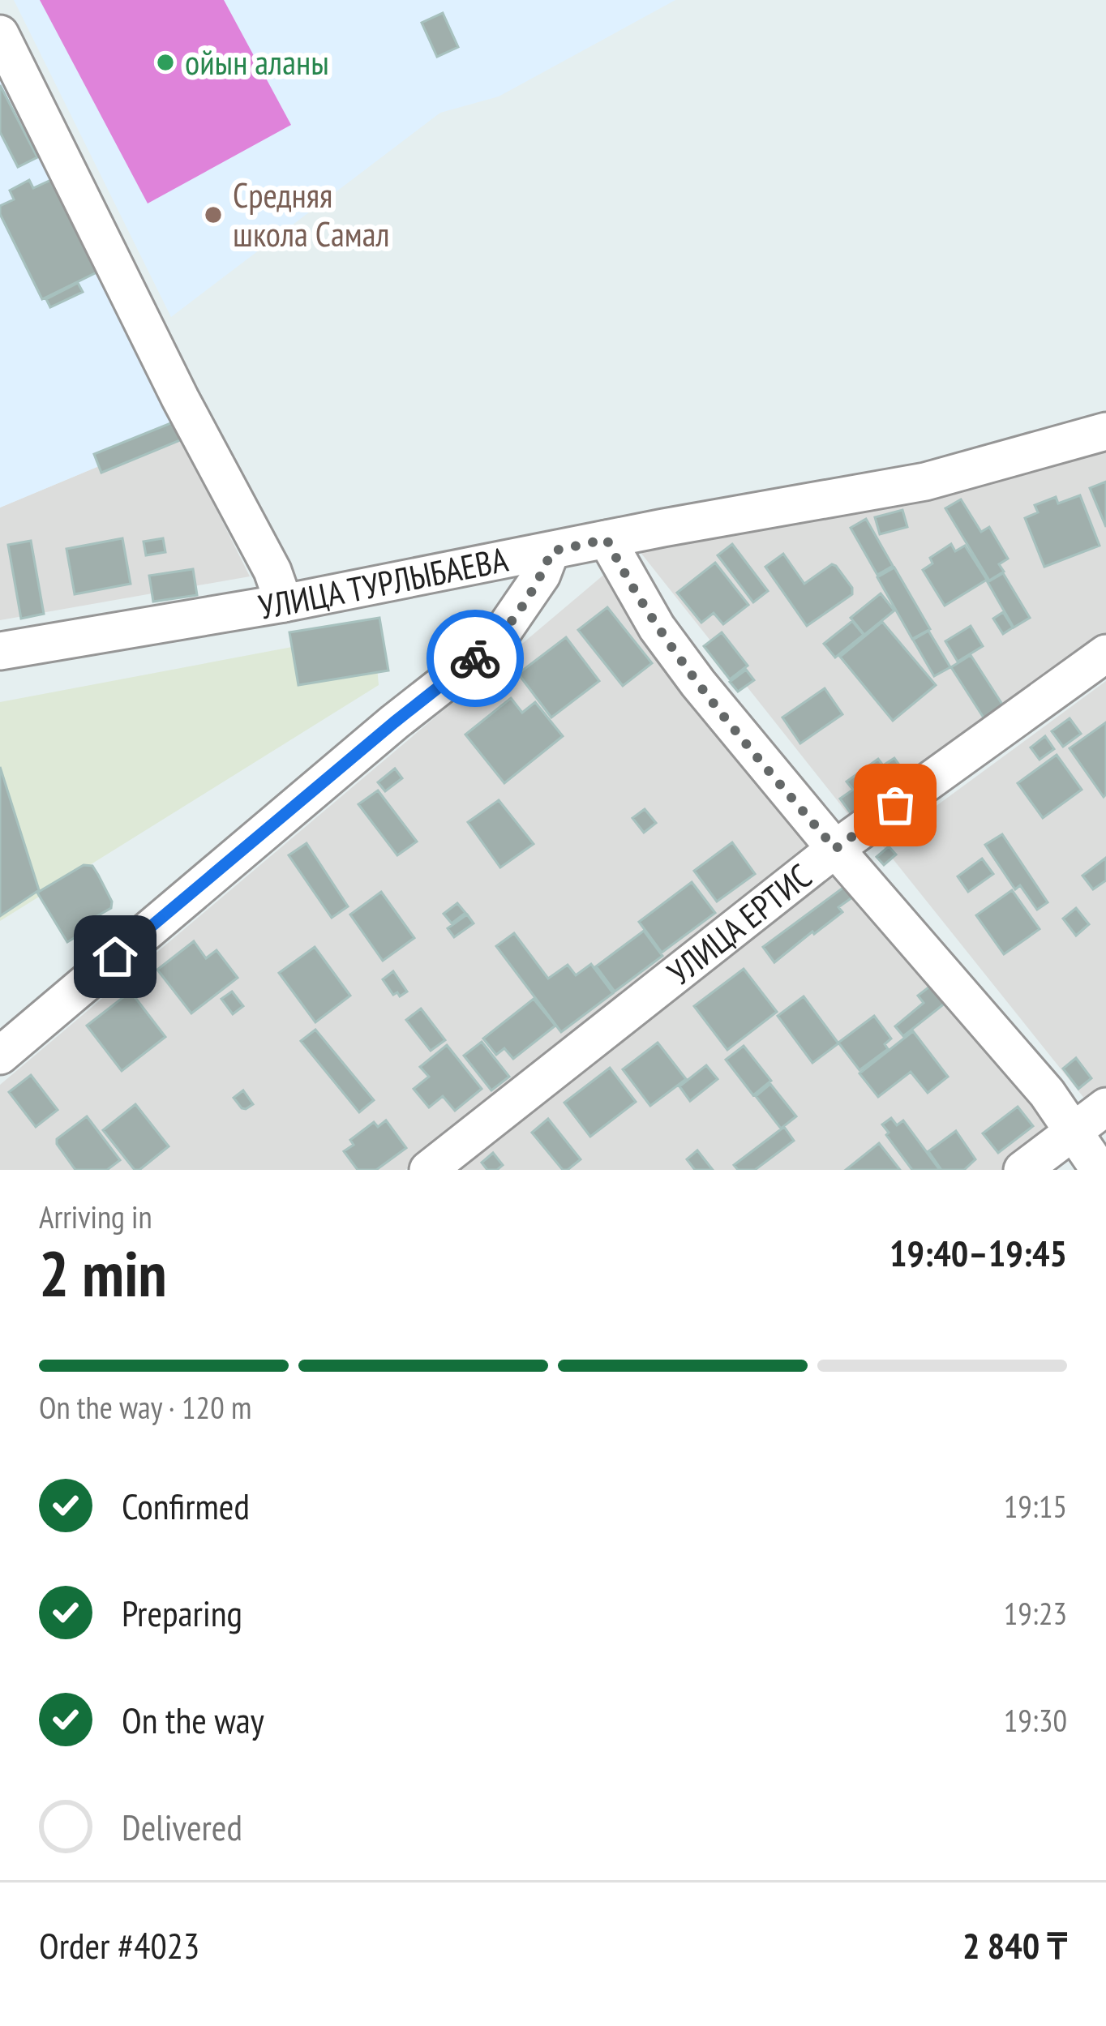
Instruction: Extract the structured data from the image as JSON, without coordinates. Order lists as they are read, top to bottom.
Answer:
{
  "streets": {
    "street": ["УЛИЦА ТУРЛЫБАЕВА", "УЛИЦА ЕРТИС"]
  },
  "places": ["ойын аланы", "Средняя школа Самал"],
  "page": {
    "heading": ["2 min", "Arriving in", "19:40–19:45"],
    "panel": ["Order #4023", "2 840 ₸"],
    "bar": "On the way · 120 m",
    "list": [
      ["Confirmed", "19:15"],
      ["Preparing", "19:23"],
      ["On the way", "19:30"],
      "Delivered"
    ]
  }
}
